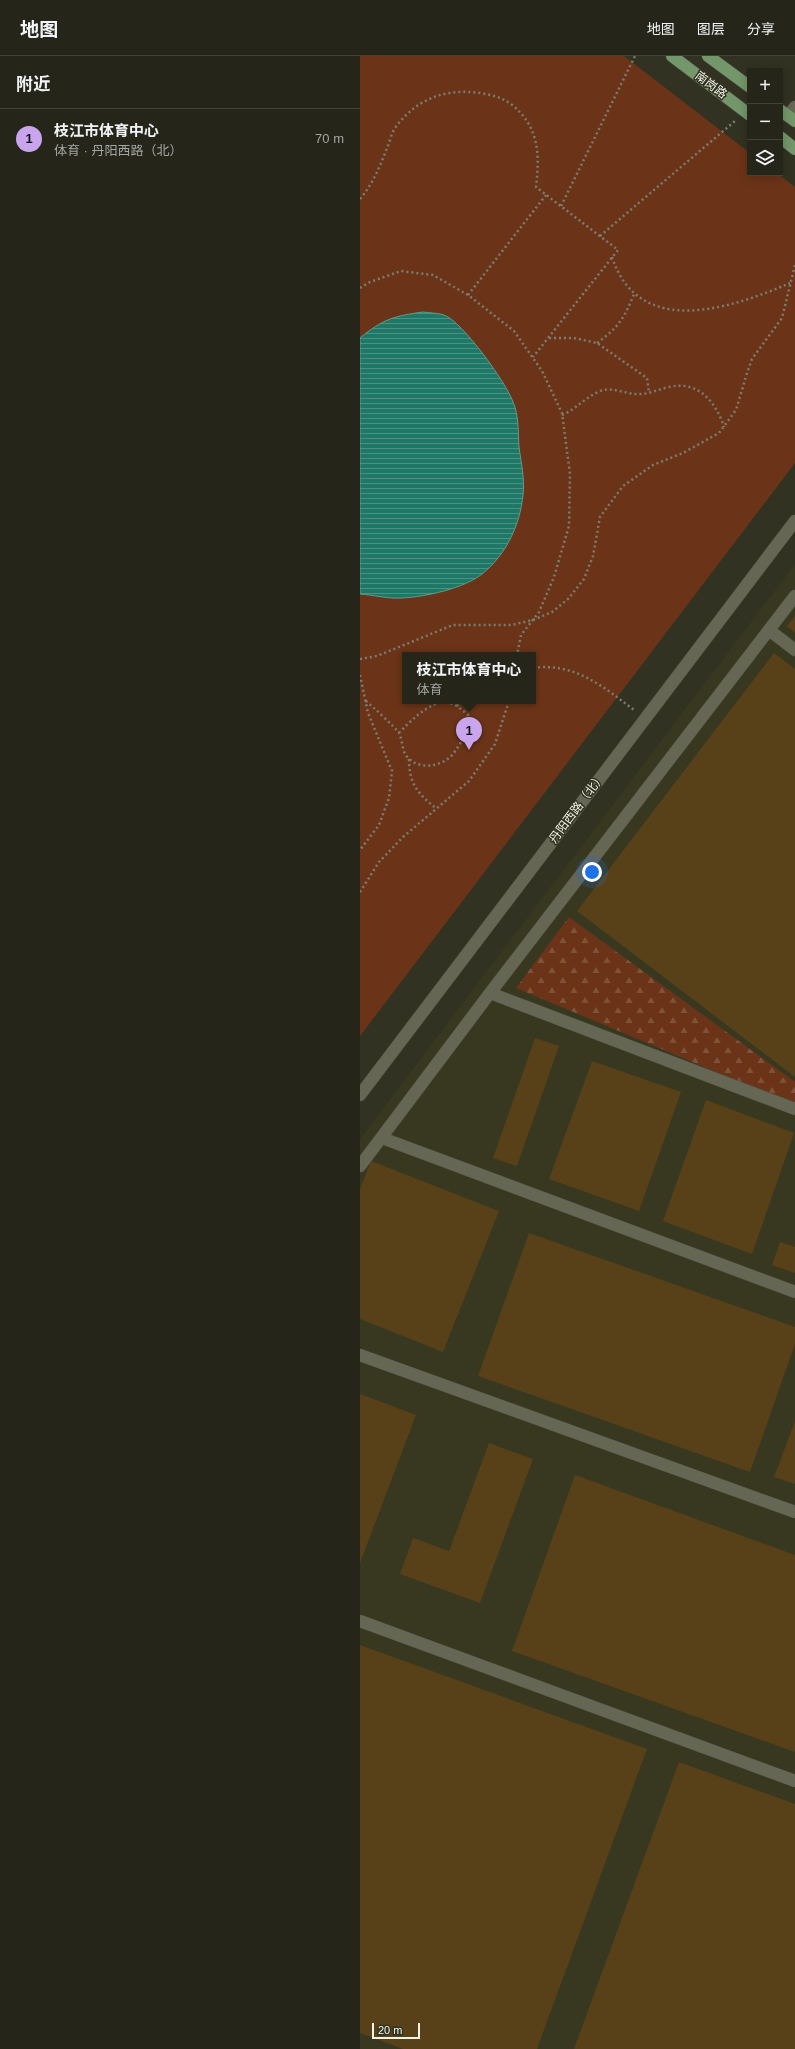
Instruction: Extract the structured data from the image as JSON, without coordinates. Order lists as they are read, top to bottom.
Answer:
{
  "streets": {
    "main road": ["南岗路"],
    "street": ["丹阳西路（北）"]
  },
  "scale_bar": "20 m",
  "page": {
    "header": "地图",
    "nav": ["地图", "图层", "分享"],
    "heading": "附近",
    "map_buttons": ["+", "−"],
    "list": [
      {
        "mark": "1",
        "name": "枝江市体育中心",
        "note": "体育 · 丹阳西路（北）",
        "value": "70 m"
      }
    ],
    "popup": ["枝江市体育中心", "体育"],
    "pins": "1",
    "scale": "20 m"
  }
}
